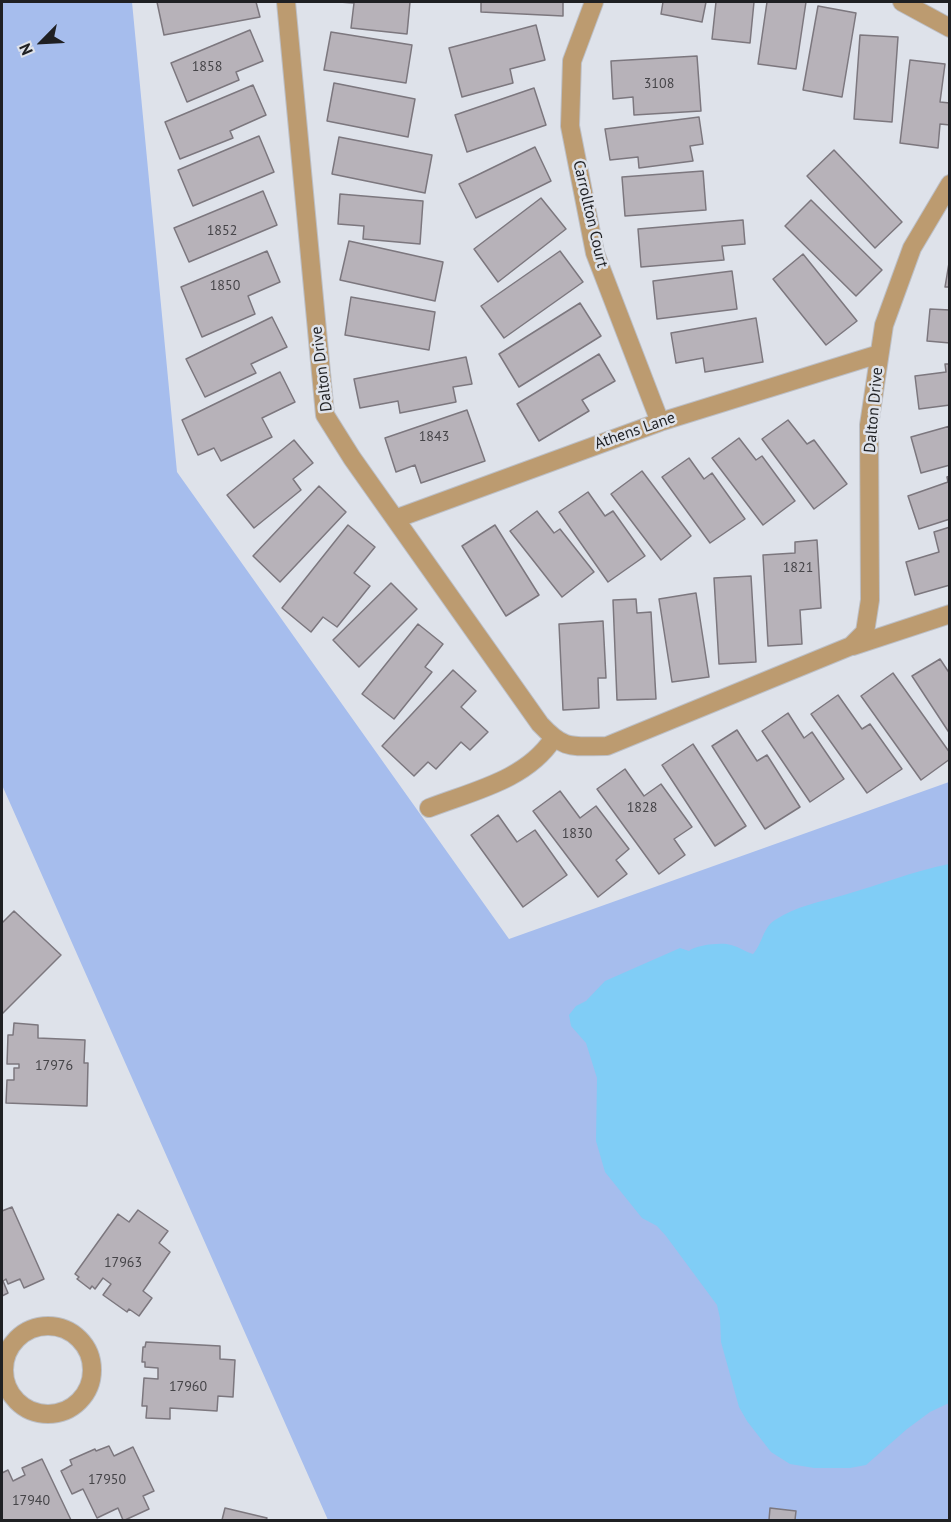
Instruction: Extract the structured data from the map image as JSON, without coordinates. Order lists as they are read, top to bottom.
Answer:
{
  "streets": {
    "street": ["Carrollton Court", "Dalton Drive", "Athens Lane"]
  },
  "crossings": [
    ["Carrollton Court", "Athens Lane"],
    ["Dalton Drive", "Athens Lane"]
  ],
  "house_numbers": [
    "1858",
    "3108",
    "1852",
    "1850",
    "1843",
    "1821",
    "1828",
    "1830",
    "17976",
    "17963",
    "17960",
    "17950",
    "17940"
  ],
  "north": "bottom left"
}
